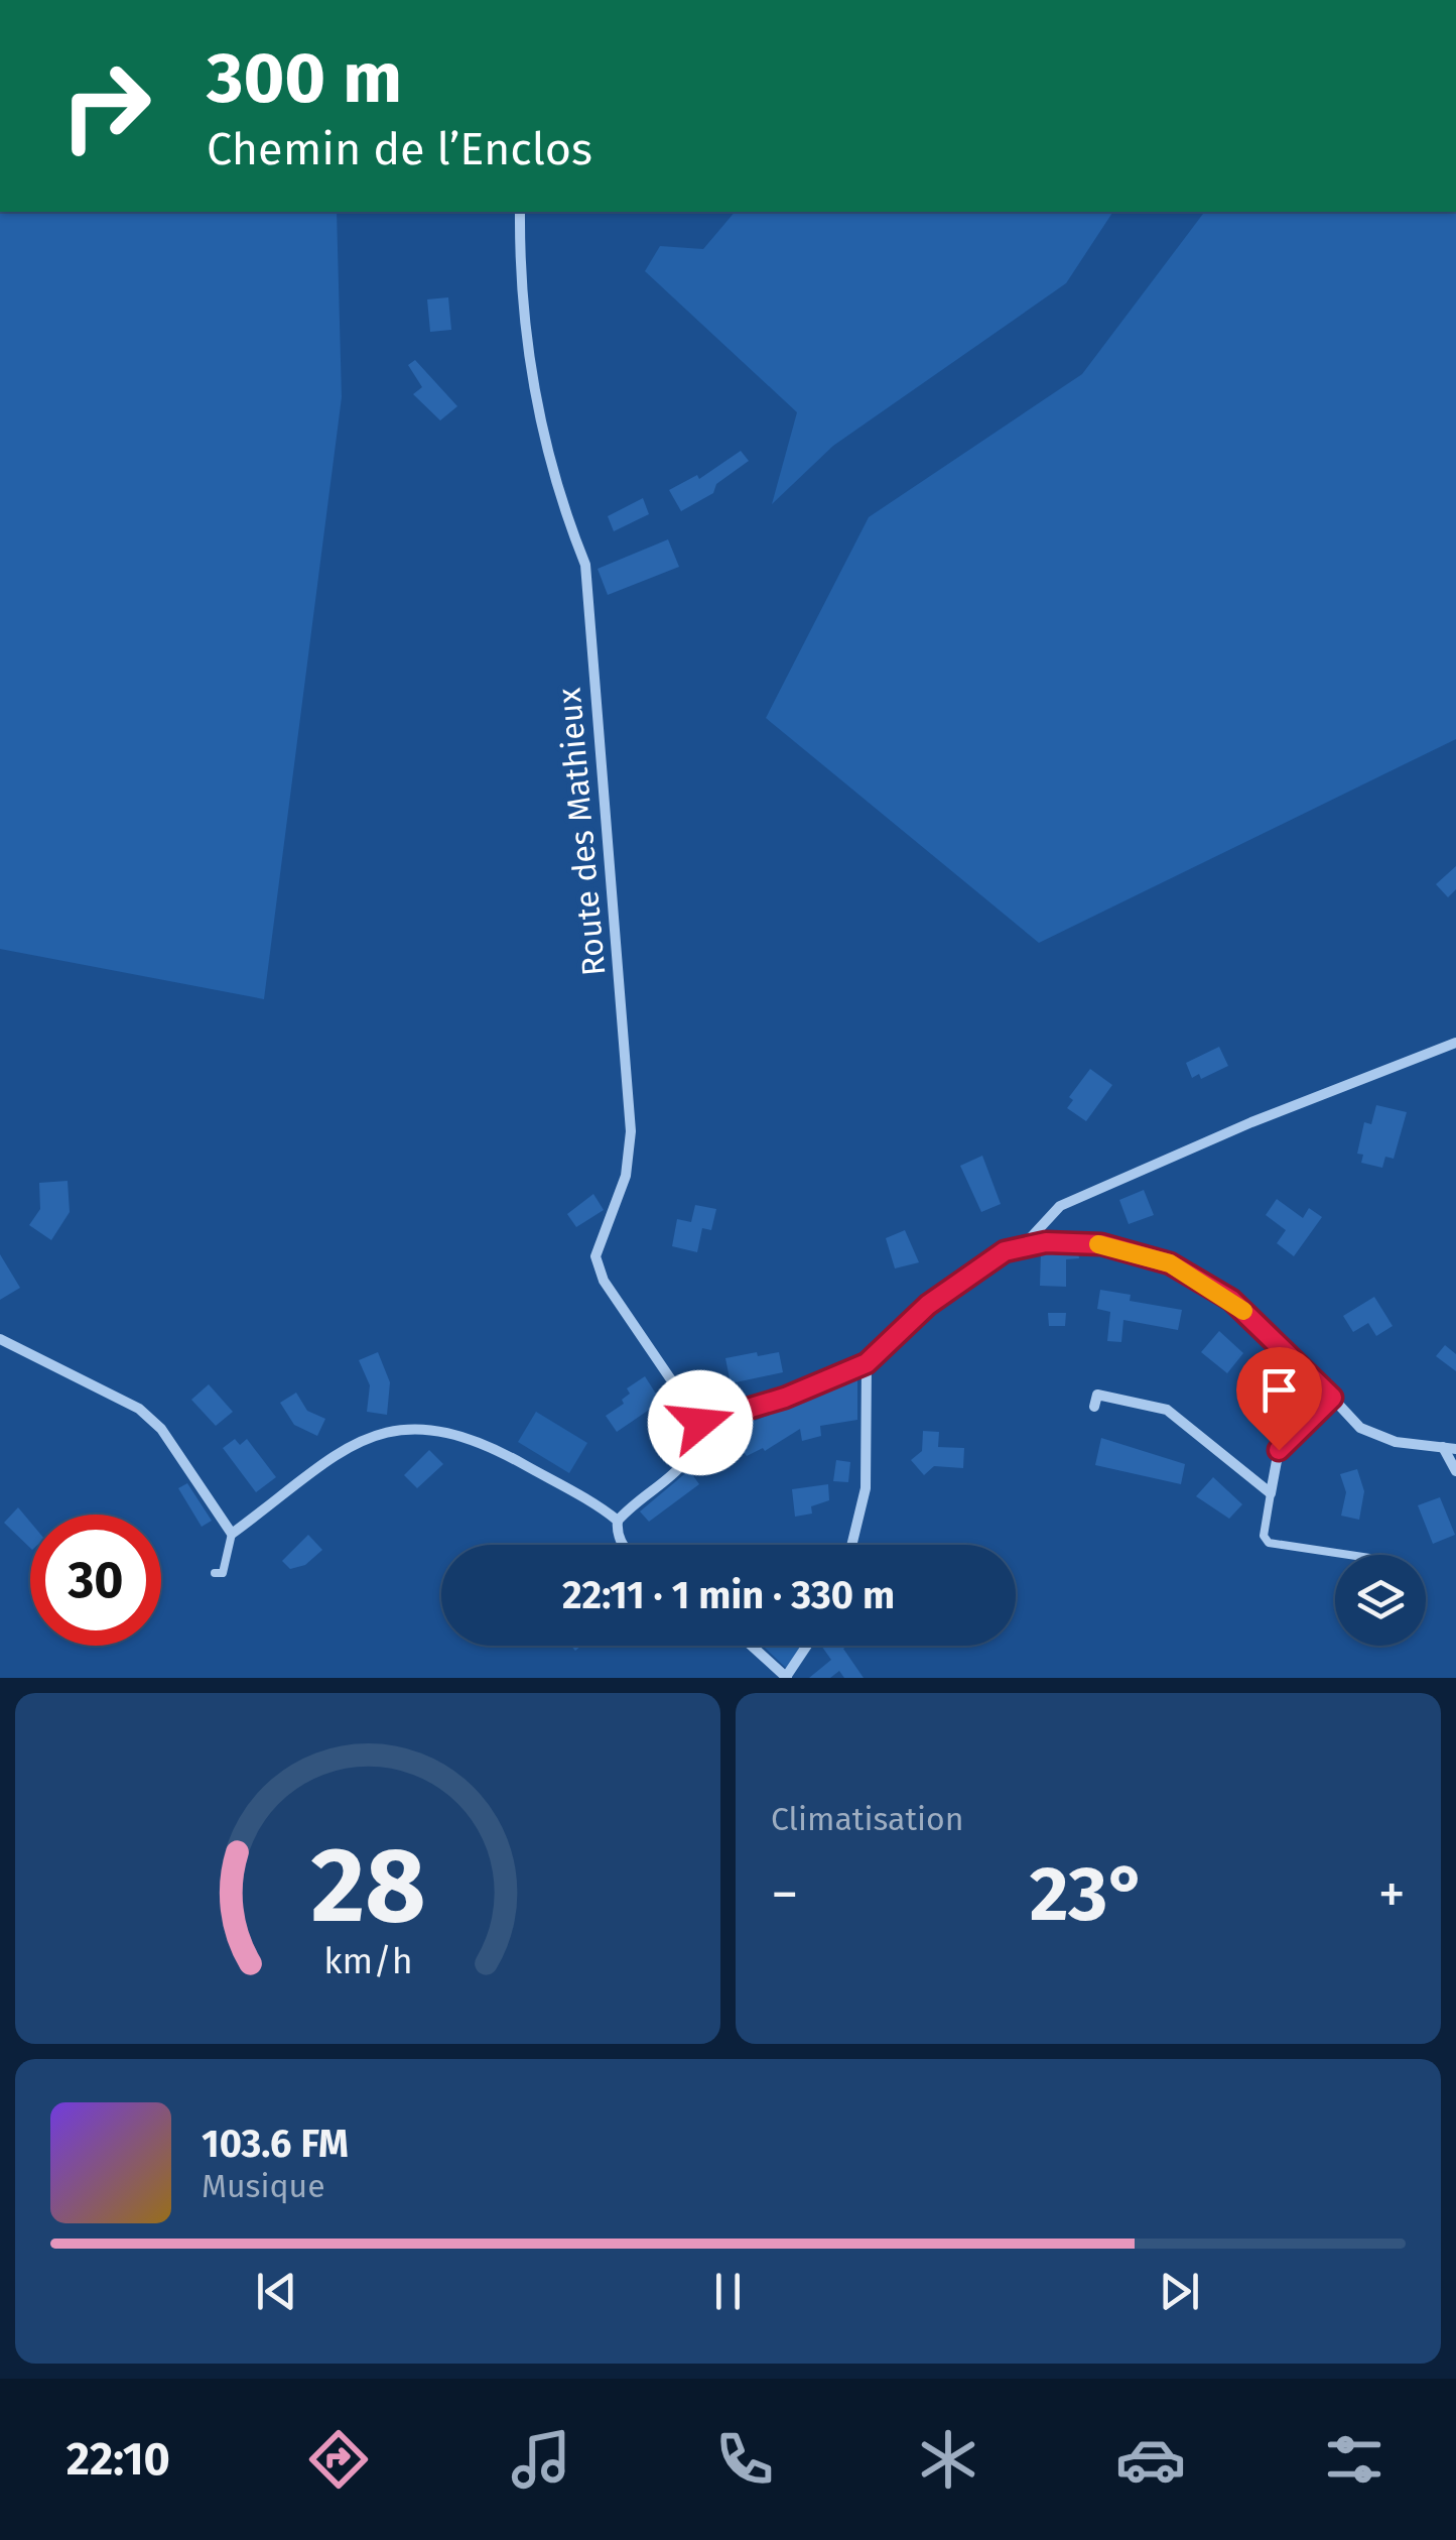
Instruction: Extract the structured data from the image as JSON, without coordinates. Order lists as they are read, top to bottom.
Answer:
{
  "streets": {
    "street": ["Route des Mathieux"]
  },
  "page": {
    "turn": ["300 m", "Chemin de l’Enclos"],
    "limit": "30",
    "trip": "22:11 · 1 min · 330 m",
    "tile": "Climatisation",
    "heat": ["−", "23°", "+"],
    "song": ["103.6 FM", "Musique"],
    "tabs": "22:10",
    "gauge": ["28", "km/h"]
  }
}
